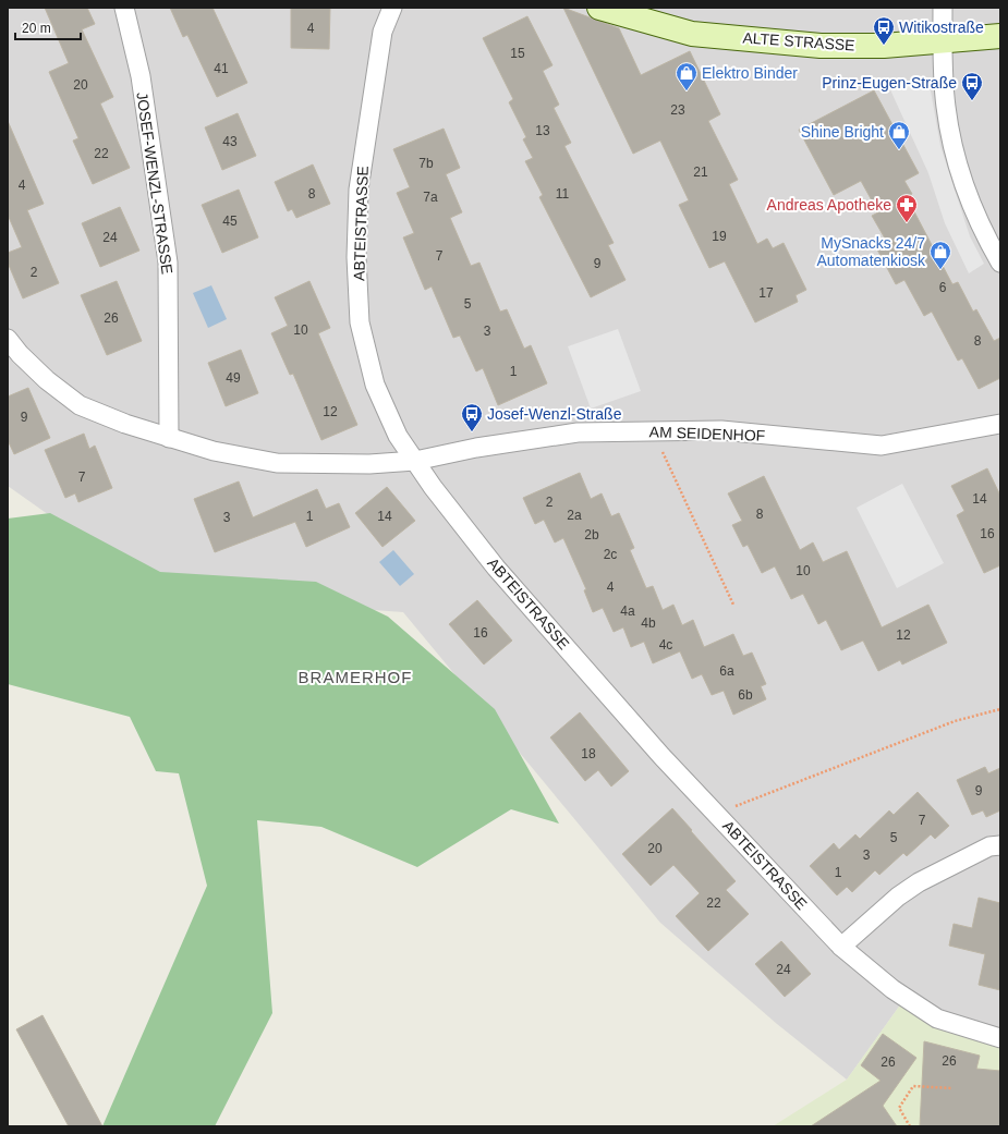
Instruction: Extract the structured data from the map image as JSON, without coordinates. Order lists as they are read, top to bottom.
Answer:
{
  "streets": {
    "street": [
      "ALTE STRASSE",
      "JOSEF-WENZL-STRASSE",
      "ABTEISTRASSE",
      "AM SEIDENHOF"
    ]
  },
  "crossings": [
    ["ABTEISTRASSE", "AM SEIDENHOF"]
  ],
  "districts": ["BRAMERHOF"],
  "places": {
    "bus stop": ["Witikostraße", "Prinz-Eugen-Straße", "Josef-Wenzl-Straße"],
    "shop": ["Elektro Binder", "Shine Bright", "MySnacks 24/7 Automatenkiosk"],
    "pharmacy": ["Andreas Apotheke"]
  },
  "house_numbers": [
    "4",
    "15",
    "41",
    "20",
    "23",
    "13",
    "43",
    "22",
    "7b",
    "21",
    "4",
    "8",
    "11",
    "7a",
    "45",
    "19",
    "24",
    "7",
    "9",
    "2",
    "6",
    "17",
    "5",
    "26",
    "10",
    "3",
    "8",
    "1",
    "49",
    "12",
    "9",
    "7",
    "14",
    "2",
    "8",
    "2a",
    "1",
    "14",
    "3",
    "16",
    "2b",
    "2c",
    "10",
    "4",
    "4a",
    "4b",
    "16",
    "12",
    "4c",
    "6a",
    "6b",
    "18",
    "9",
    "7",
    "5",
    "20",
    "3",
    "1",
    "22",
    "24",
    "26",
    "26"
  ],
  "scale_bar": "20 m"
}
